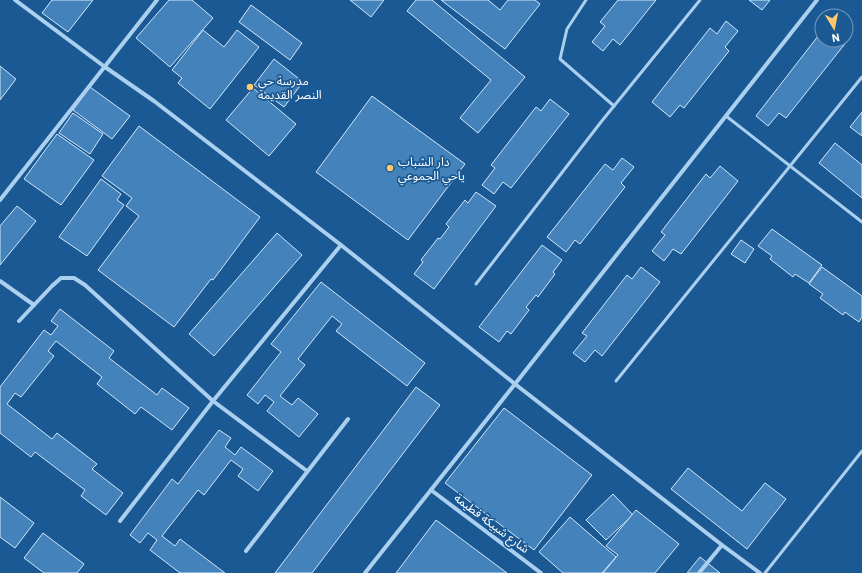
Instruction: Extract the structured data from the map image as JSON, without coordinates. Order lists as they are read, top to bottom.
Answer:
{
  "streets": {
    "street": ["شارع شبيكة فطيمة"]
  },
  "places": ["مدرسة حي النصر القديمة", "دار الشباب ياحي الجموعي"],
  "north": "bottom"
}
